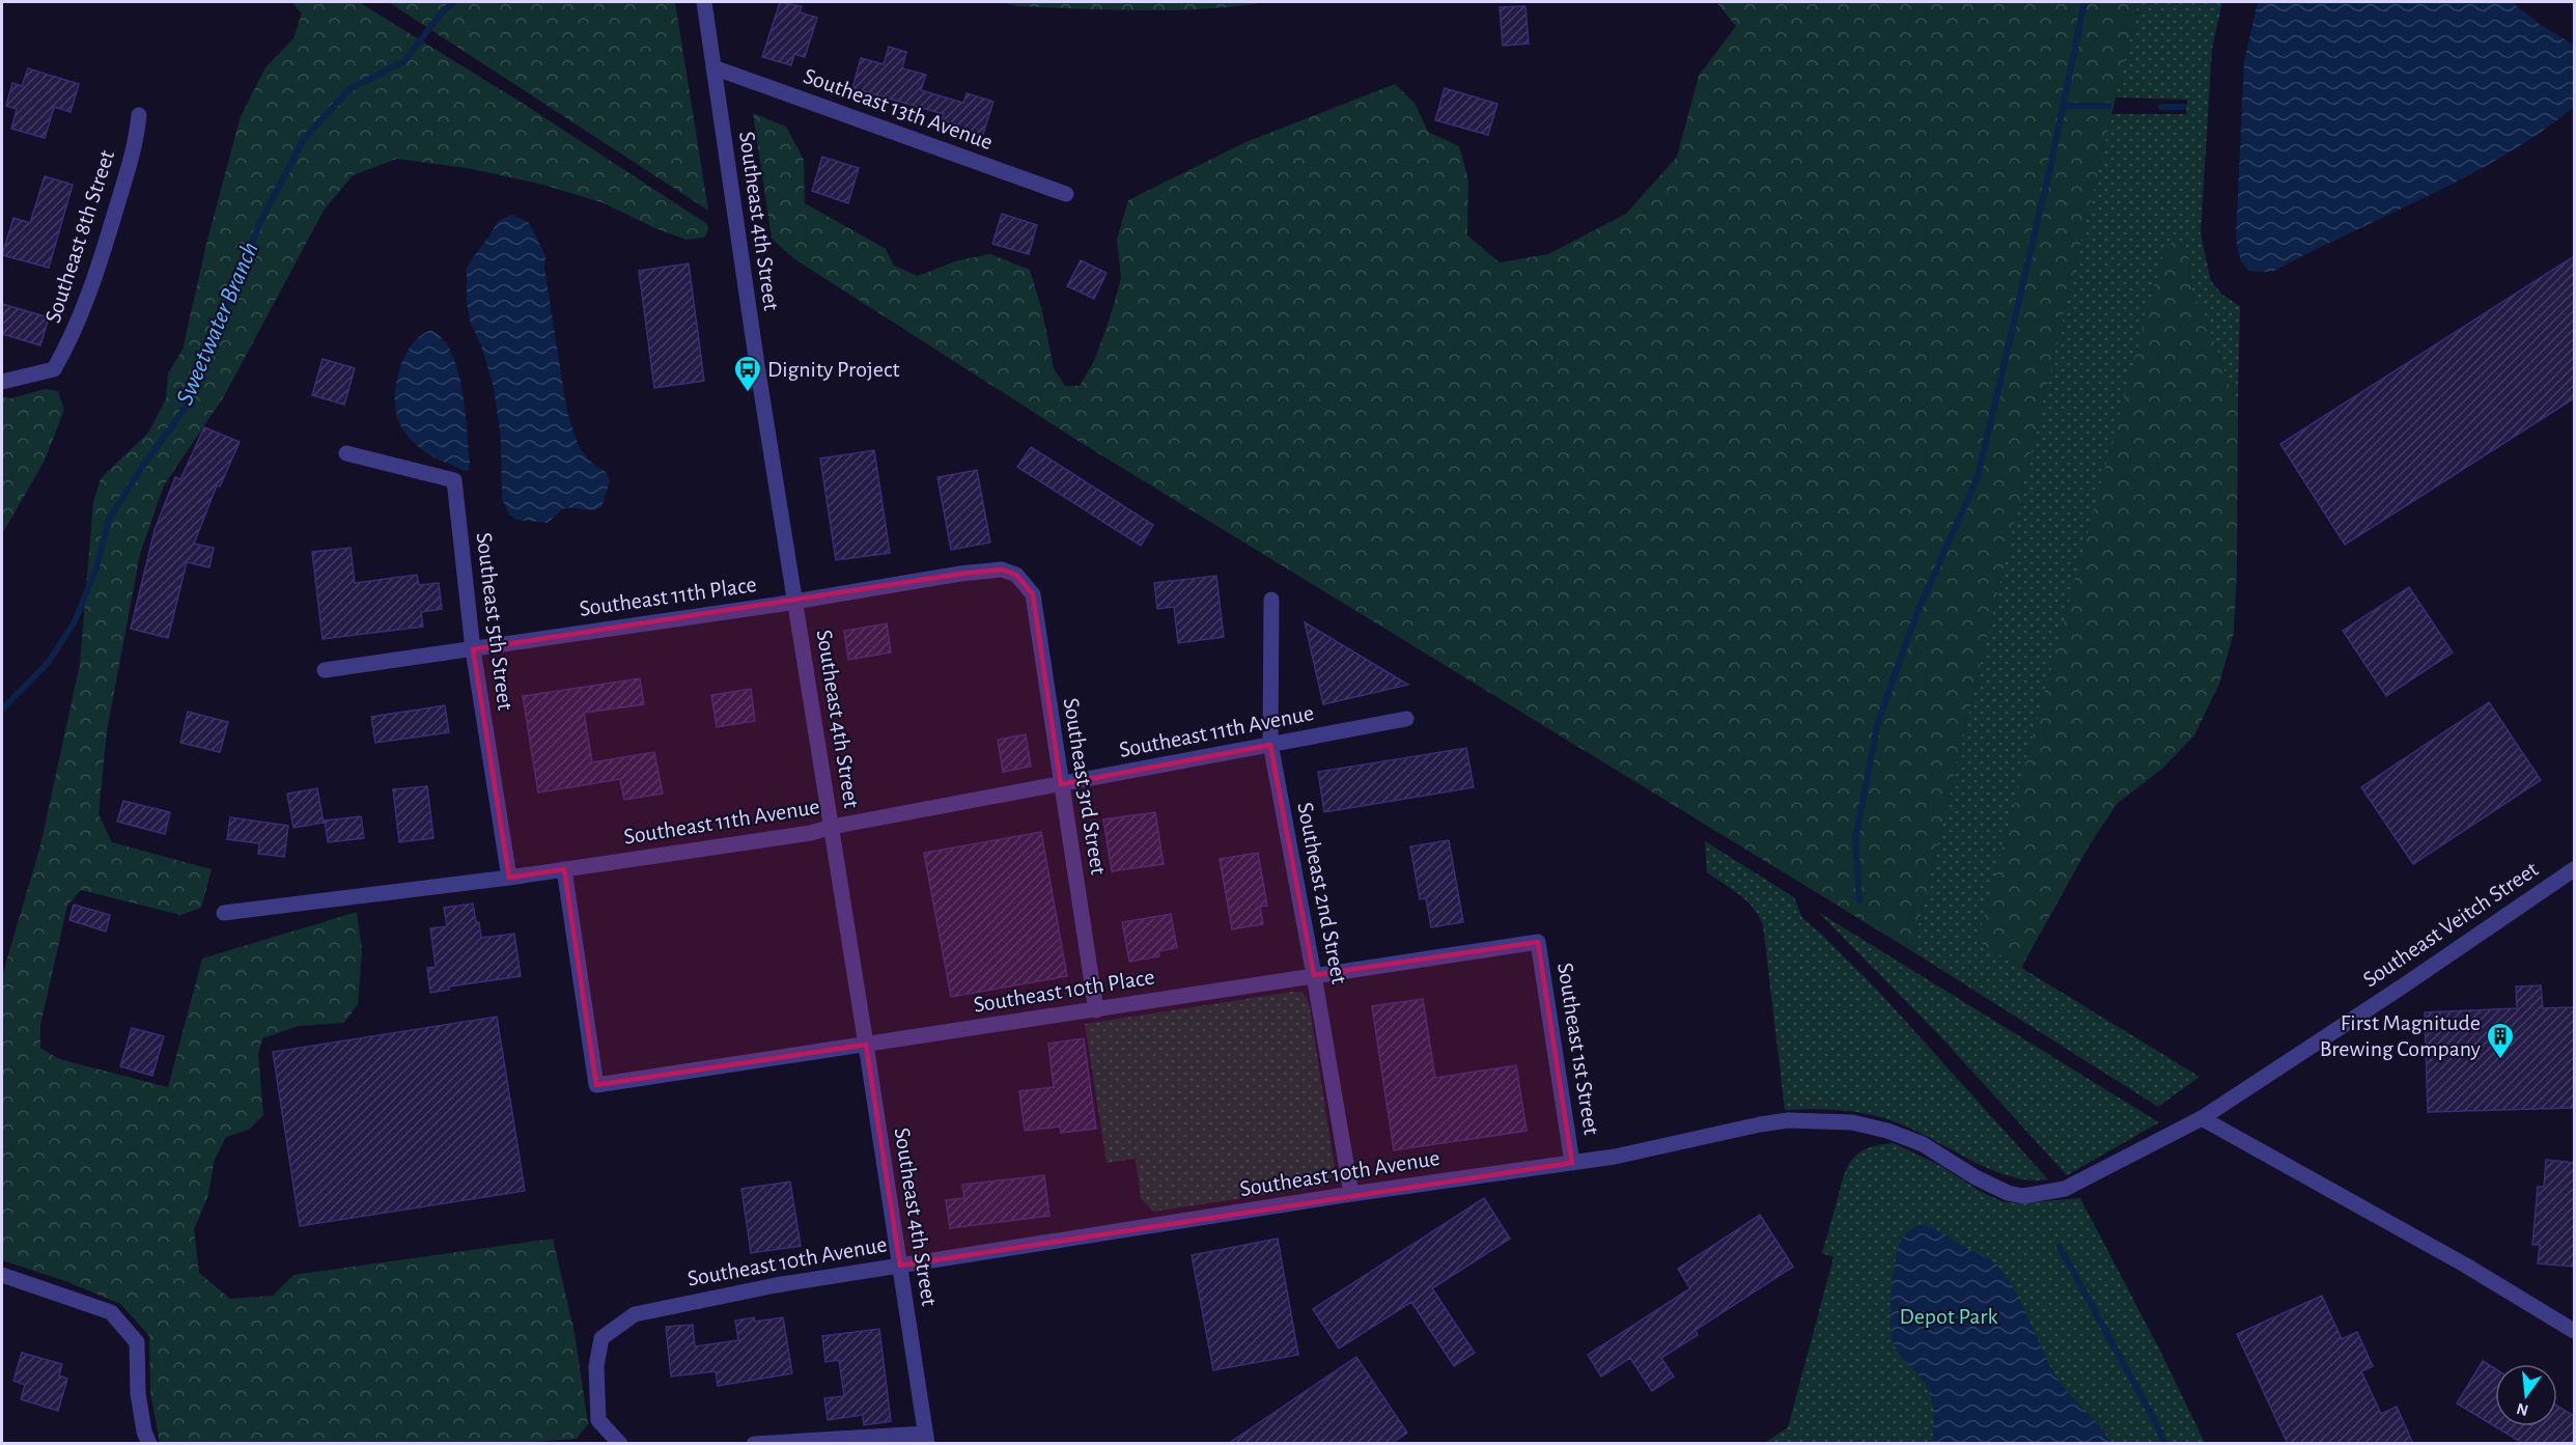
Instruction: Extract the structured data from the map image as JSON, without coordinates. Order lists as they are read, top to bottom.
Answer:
{
  "streets": {
    "street": [
      "Southeast 13th Avenue",
      "Southeast 4th Street",
      "Southeast 8th Street",
      "Southeast 11th Place",
      "Southeast 5th Street",
      "Southeast 11th Avenue",
      "Southeast 3rd Street",
      "Southeast 2nd Street",
      "Southeast Veitch Street",
      "Southeast 10th Place",
      "Southeast 1st Street",
      "Southeast 10th Avenue"
    ]
  },
  "crossings": [
    ["Southeast 13th Avenue", "Southeast 4th Street"],
    ["Southeast 4th Street", "Southeast 11th Place"],
    ["Southeast 4th Street", "Southeast 11th Avenue"],
    ["Southeast 4th Street", "Southeast 10th Place"],
    ["Southeast 4th Street", "Southeast 10th Avenue"],
    ["Southeast 11th Place", "Southeast 5th Street"],
    ["Southeast 11th Place", "Southeast 3rd Street"],
    ["Southeast 5th Street", "Southeast 11th Avenue"],
    ["Southeast 11th Avenue", "Southeast 3rd Street"],
    ["Southeast 11th Avenue", "Southeast 2nd Street"],
    ["Southeast 11th Avenue", "Southeast 10th Place"],
    ["Southeast 3rd Street", "Southeast 10th Place"],
    ["Southeast 2nd Street", "Southeast 10th Place"],
    ["Southeast 2nd Street", "Southeast 10th Avenue"],
    ["Southeast Veitch Street", "Southeast 10th Avenue"],
    ["Southeast 10th Place", "Southeast 1st Street"],
    ["Southeast 1st Street", "Southeast 10th Avenue"]
  ],
  "water": ["Sweetwater Branch"],
  "parks": ["Depot Park"],
  "places": {
    "bus stop": ["Dignity Project"],
    "building": ["First Magnitude Brewing Company"]
  },
  "north": "bottom"
}
